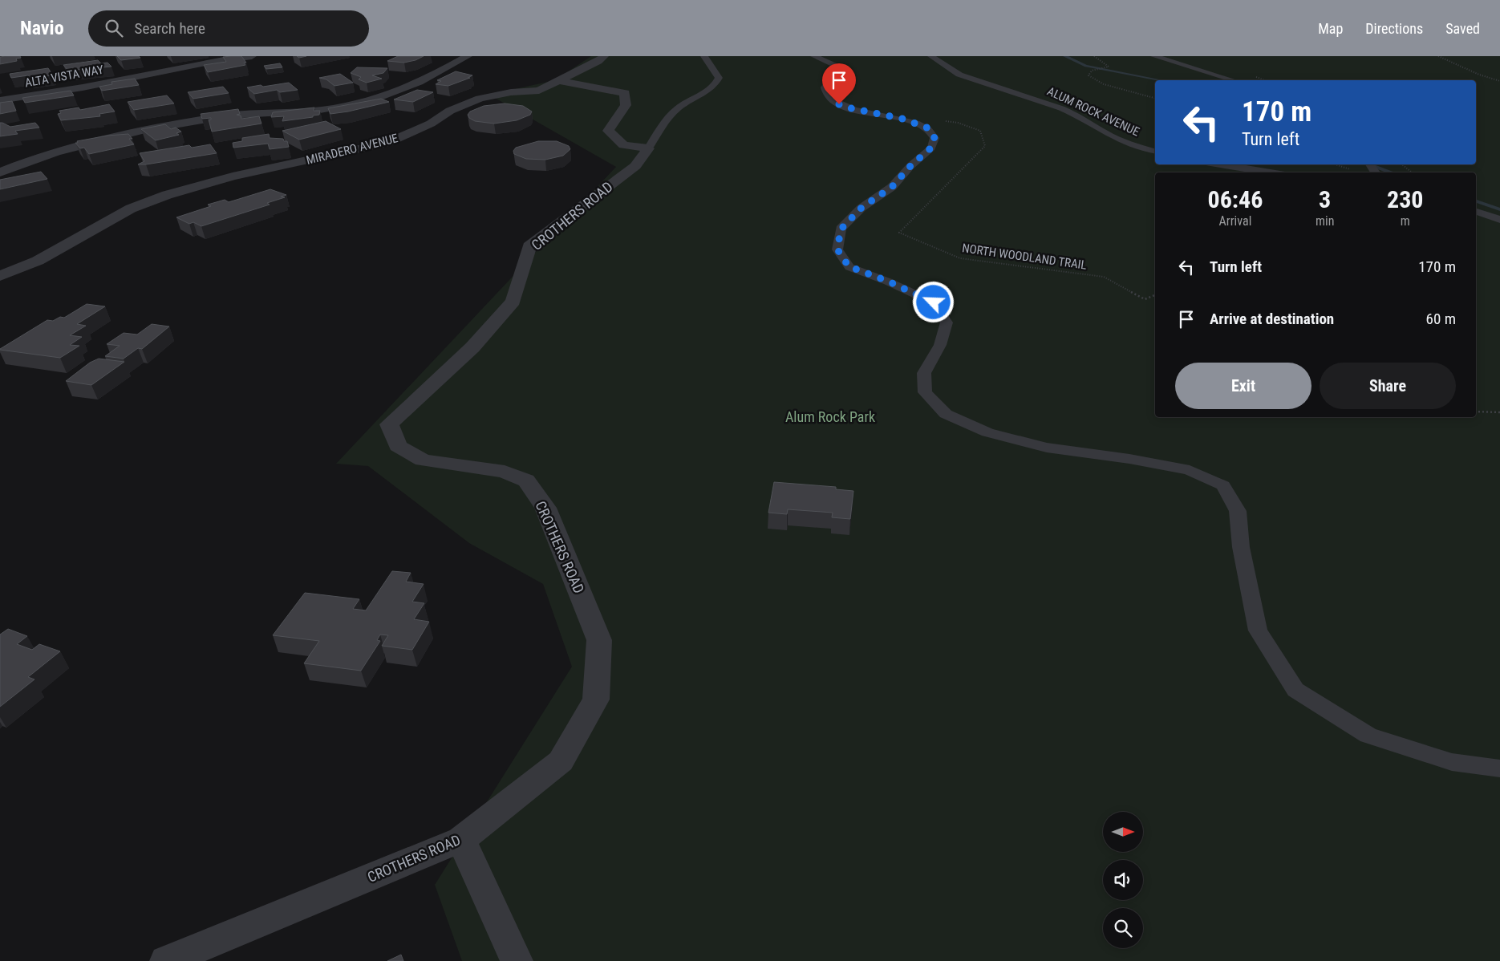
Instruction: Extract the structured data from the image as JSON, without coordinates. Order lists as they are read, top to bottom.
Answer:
{
  "streets": {
    "street": ["ALTA VISTA WAY", "MIRADERO AVENUE", "CROTHERS ROAD"],
    "lane": ["ALUM ROCK AVENUE"],
    "path": ["NORTH WOODLAND TRAIL"]
  },
  "parks": ["Alum Rock Park"],
  "north": "right",
  "page": {
    "header": "Navio",
    "search": "Search here",
    "nav": ["Map", "Directions", "Saved"],
    "turn": ["170 m", "Turn left"],
    "eta": [
      "06:46",
      "Arrival",
      "3",
      "min",
      "230",
      "m"
    ],
    "list": [
      {
        "name": "Turn left",
        "value": "170 m"
      },
      {
        "name": "Arrive at destination",
        "value": "60 m"
      }
    ],
    "buttons": ["Exit", "Share"]
  }
}
